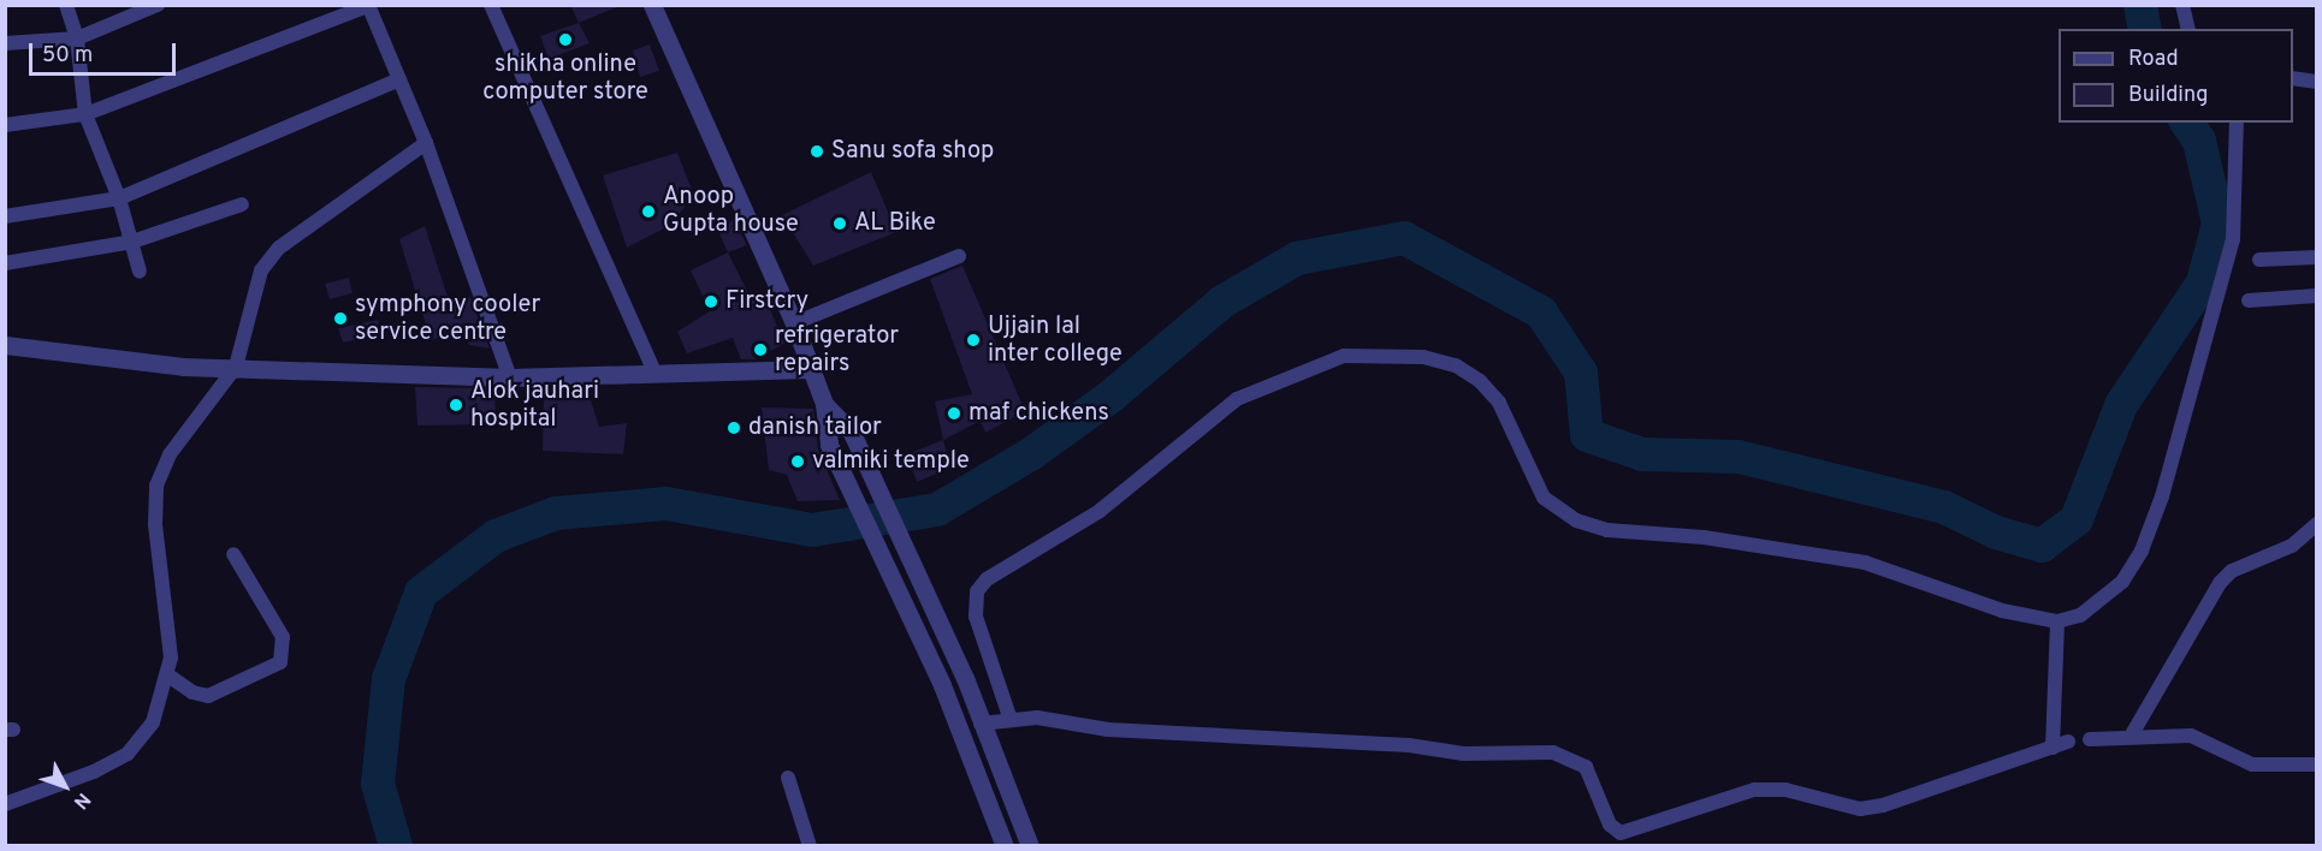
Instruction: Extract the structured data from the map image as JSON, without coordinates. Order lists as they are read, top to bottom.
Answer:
{
  "places": [
    "shikha online computer store",
    "Sanu sofa shop",
    "Anoop Gupta house",
    "AL Bike",
    "Firstcry",
    "symphony cooler service centre",
    "Ujjain lal inter college",
    "refrigerator repairs",
    "Alok jauhari hospital",
    "maf chickens",
    "danish tailor",
    "valmiki temple"
  ],
  "legend": ["Road", "Building"],
  "scale_bar": "50 m",
  "north": "bottom right"
}
